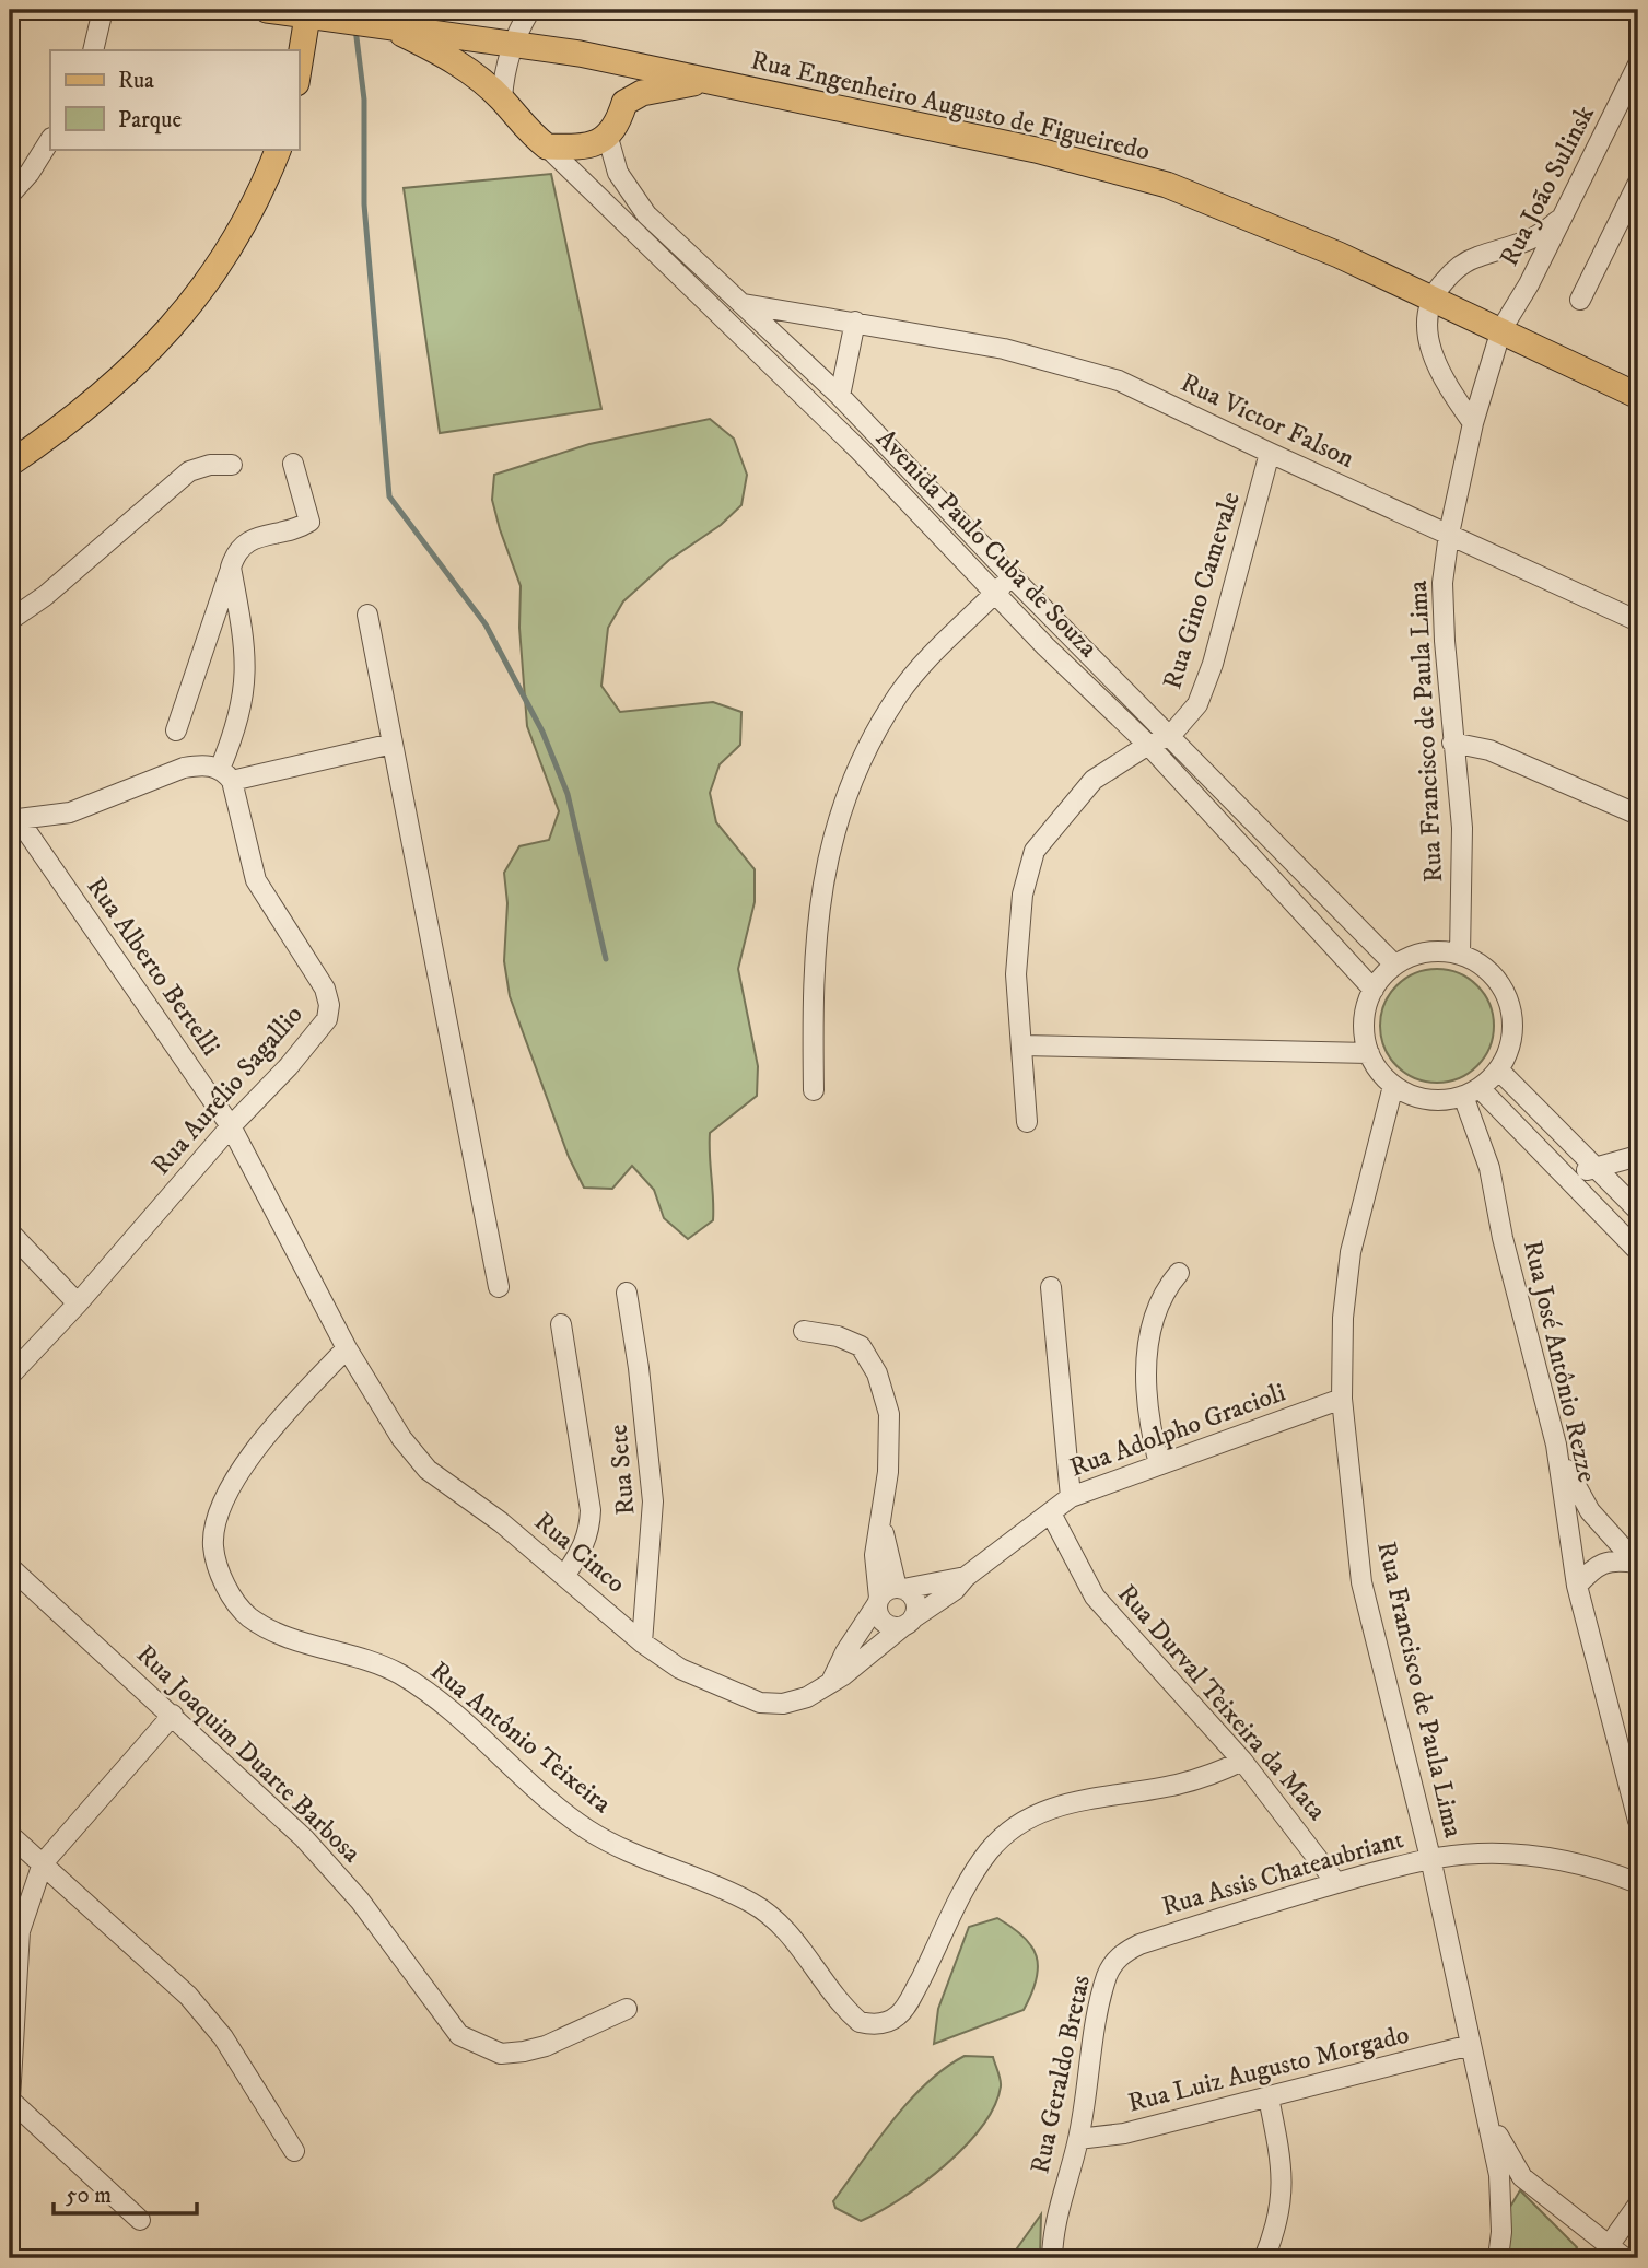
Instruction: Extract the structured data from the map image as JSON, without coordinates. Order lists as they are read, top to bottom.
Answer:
{
  "streets": {
    "main road": ["Rua Engenheiro Augusto de Figueiredo"],
    "street": [
      "Rua João Sulinsk",
      "Rua Victor Falson",
      "Avenida Paulo Cuba de Souza",
      "Rua Gino Camevale",
      "Rua Francisco de Paula Lima",
      "Rua Alberto Bertelli",
      "Rua Aurélio Sagallio",
      "Rua José Antônio Rezze",
      "Rua Adolpho Gracioli",
      "Rua Sete",
      "Rua Cinco",
      "Rua Durval Teixeira da Mata",
      "Rua Antônio Teixeira",
      "Rua Joaquim Duarte Barbosa",
      "Rua Assis Chateaubriant",
      "Rua Luiz Augusto Morgado",
      "Rua Geraldo Bretas"
    ]
  },
  "crossings": [
    ["Rua Engenheiro Augusto de Figueiredo", "Rua João Sulinsk"],
    ["Rua Engenheiro Augusto de Figueiredo", "Avenida Paulo Cuba de Souza"],
    ["Rua Engenheiro Augusto de Figueiredo", "Rua Francisco de Paula Lima"],
    ["Rua João Sulinsk", "Rua Francisco de Paula Lima"],
    ["Rua Victor Falson", "Avenida Paulo Cuba de Souza"],
    ["Rua Victor Falson", "Rua Gino Camevale"],
    ["Rua Victor Falson", "Rua Francisco de Paula Lima"],
    ["Avenida Paulo Cuba de Souza", "Rua Gino Camevale"],
    ["Avenida Paulo Cuba de Souza", "Rua Francisco de Paula Lima"],
    ["Avenida Paulo Cuba de Souza", "Rua José Antônio Rezze"],
    ["Rua Francisco de Paula Lima", "Rua José Antônio Rezze"],
    ["Rua Francisco de Paula Lima", "Rua Adolpho Gracioli"],
    ["Rua Francisco de Paula Lima", "Rua Assis Chateaubriant"],
    ["Rua Francisco de Paula Lima", "Rua Luiz Augusto Morgado"],
    ["Rua Alberto Bertelli", "Rua Aurélio Sagallio"],
    ["Rua Alberto Bertelli", "Rua Cinco"],
    ["Rua Alberto Bertelli", "Rua Antônio Teixeira"],
    ["Rua Adolpho Gracioli", "Rua Cinco"],
    ["Rua Adolpho Gracioli", "Rua Durval Teixeira da Mata"],
    ["Rua Sete", "Rua Cinco"],
    ["Rua Cinco", "Rua Antônio Teixeira"],
    ["Rua Durval Teixeira da Mata", "Rua Antônio Teixeira"],
    ["Rua Durval Teixeira da Mata", "Rua Assis Chateaubriant"],
    ["Rua Assis Chateaubriant", "Rua Geraldo Bretas"],
    ["Rua Luiz Augusto Morgado", "Rua Geraldo Bretas"]
  ],
  "legend": ["Rua", "Parque"],
  "scale_bar": "50 m"
}
